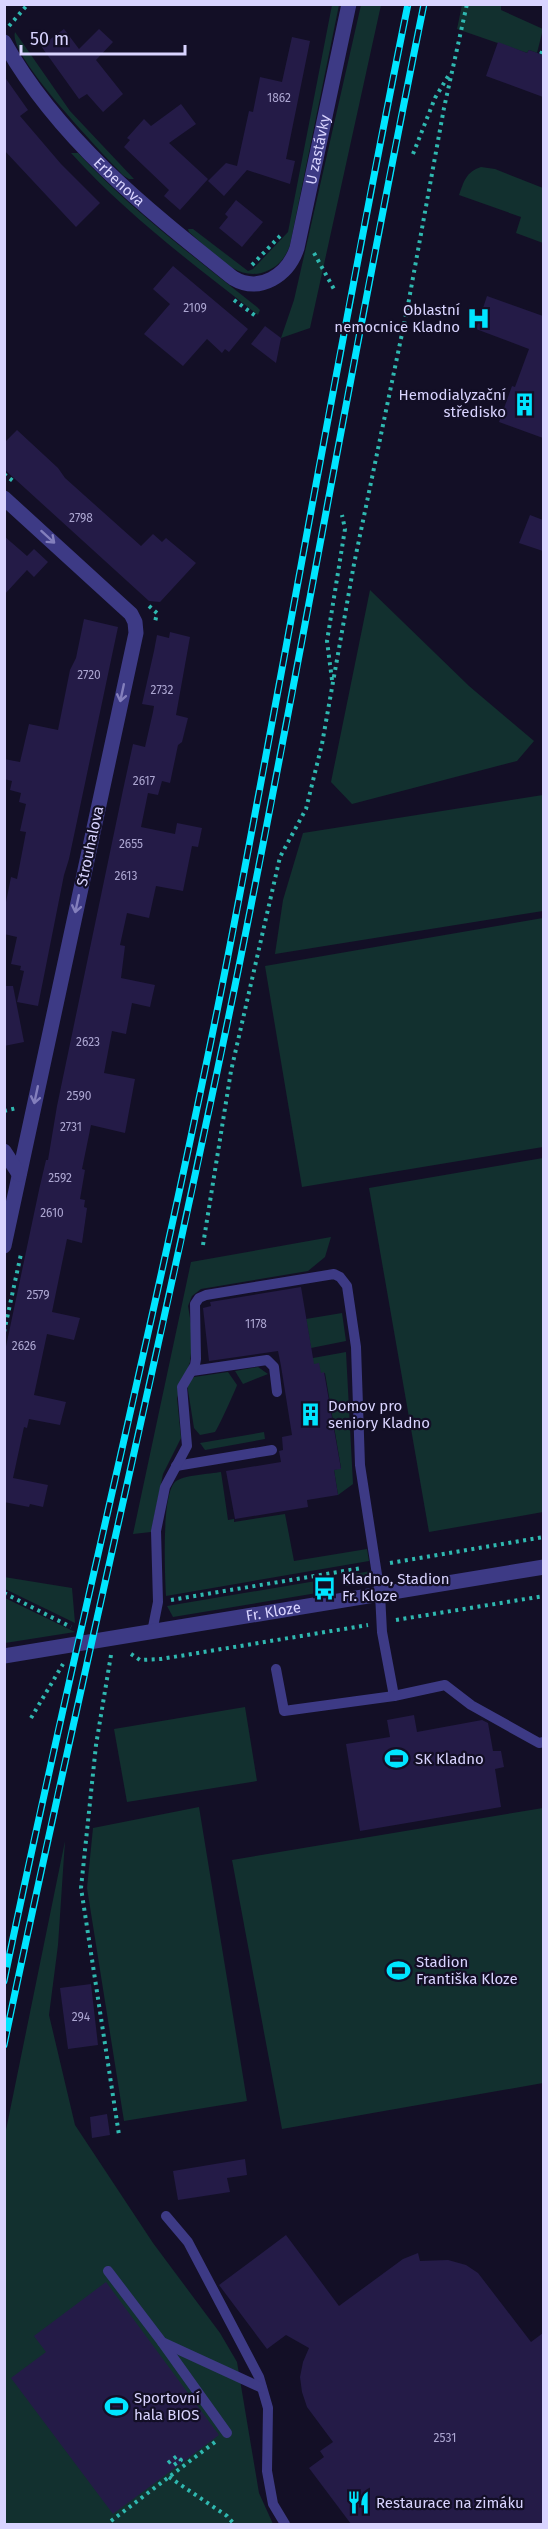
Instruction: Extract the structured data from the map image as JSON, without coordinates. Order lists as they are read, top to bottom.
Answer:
{
  "streets": {
    "street": [
      "U zastávky",
      "Erbenova",
      "Strouhalova",
      "Fr. Kloze"
    ]
  },
  "crossings": [
    ["U zastávky", "Erbenova"]
  ],
  "one_way": ["Strouhalova"],
  "places": {
    "hospital": ["Oblastní nemocnice Kladno"],
    "building": ["Hemodialyzační středisko", "Domov pro seniory Kladno"],
    "bus stop": ["Kladno, Stadion Fr. Kloze"],
    "sports": ["SK Kladno", "Stadion Františka Kloze", "Sportovní hala BIOS"],
    "restaurant": ["Restaurace na zimáku"]
  },
  "house_numbers": [
    "1862",
    "2109",
    "2798",
    "2720",
    "2732",
    "2617",
    "2655",
    "2613",
    "2623",
    "2590",
    "2731",
    "2592",
    "2610",
    "2579",
    "1178",
    "2626",
    "294",
    "2531"
  ],
  "scale_bar": "50 m"
}
